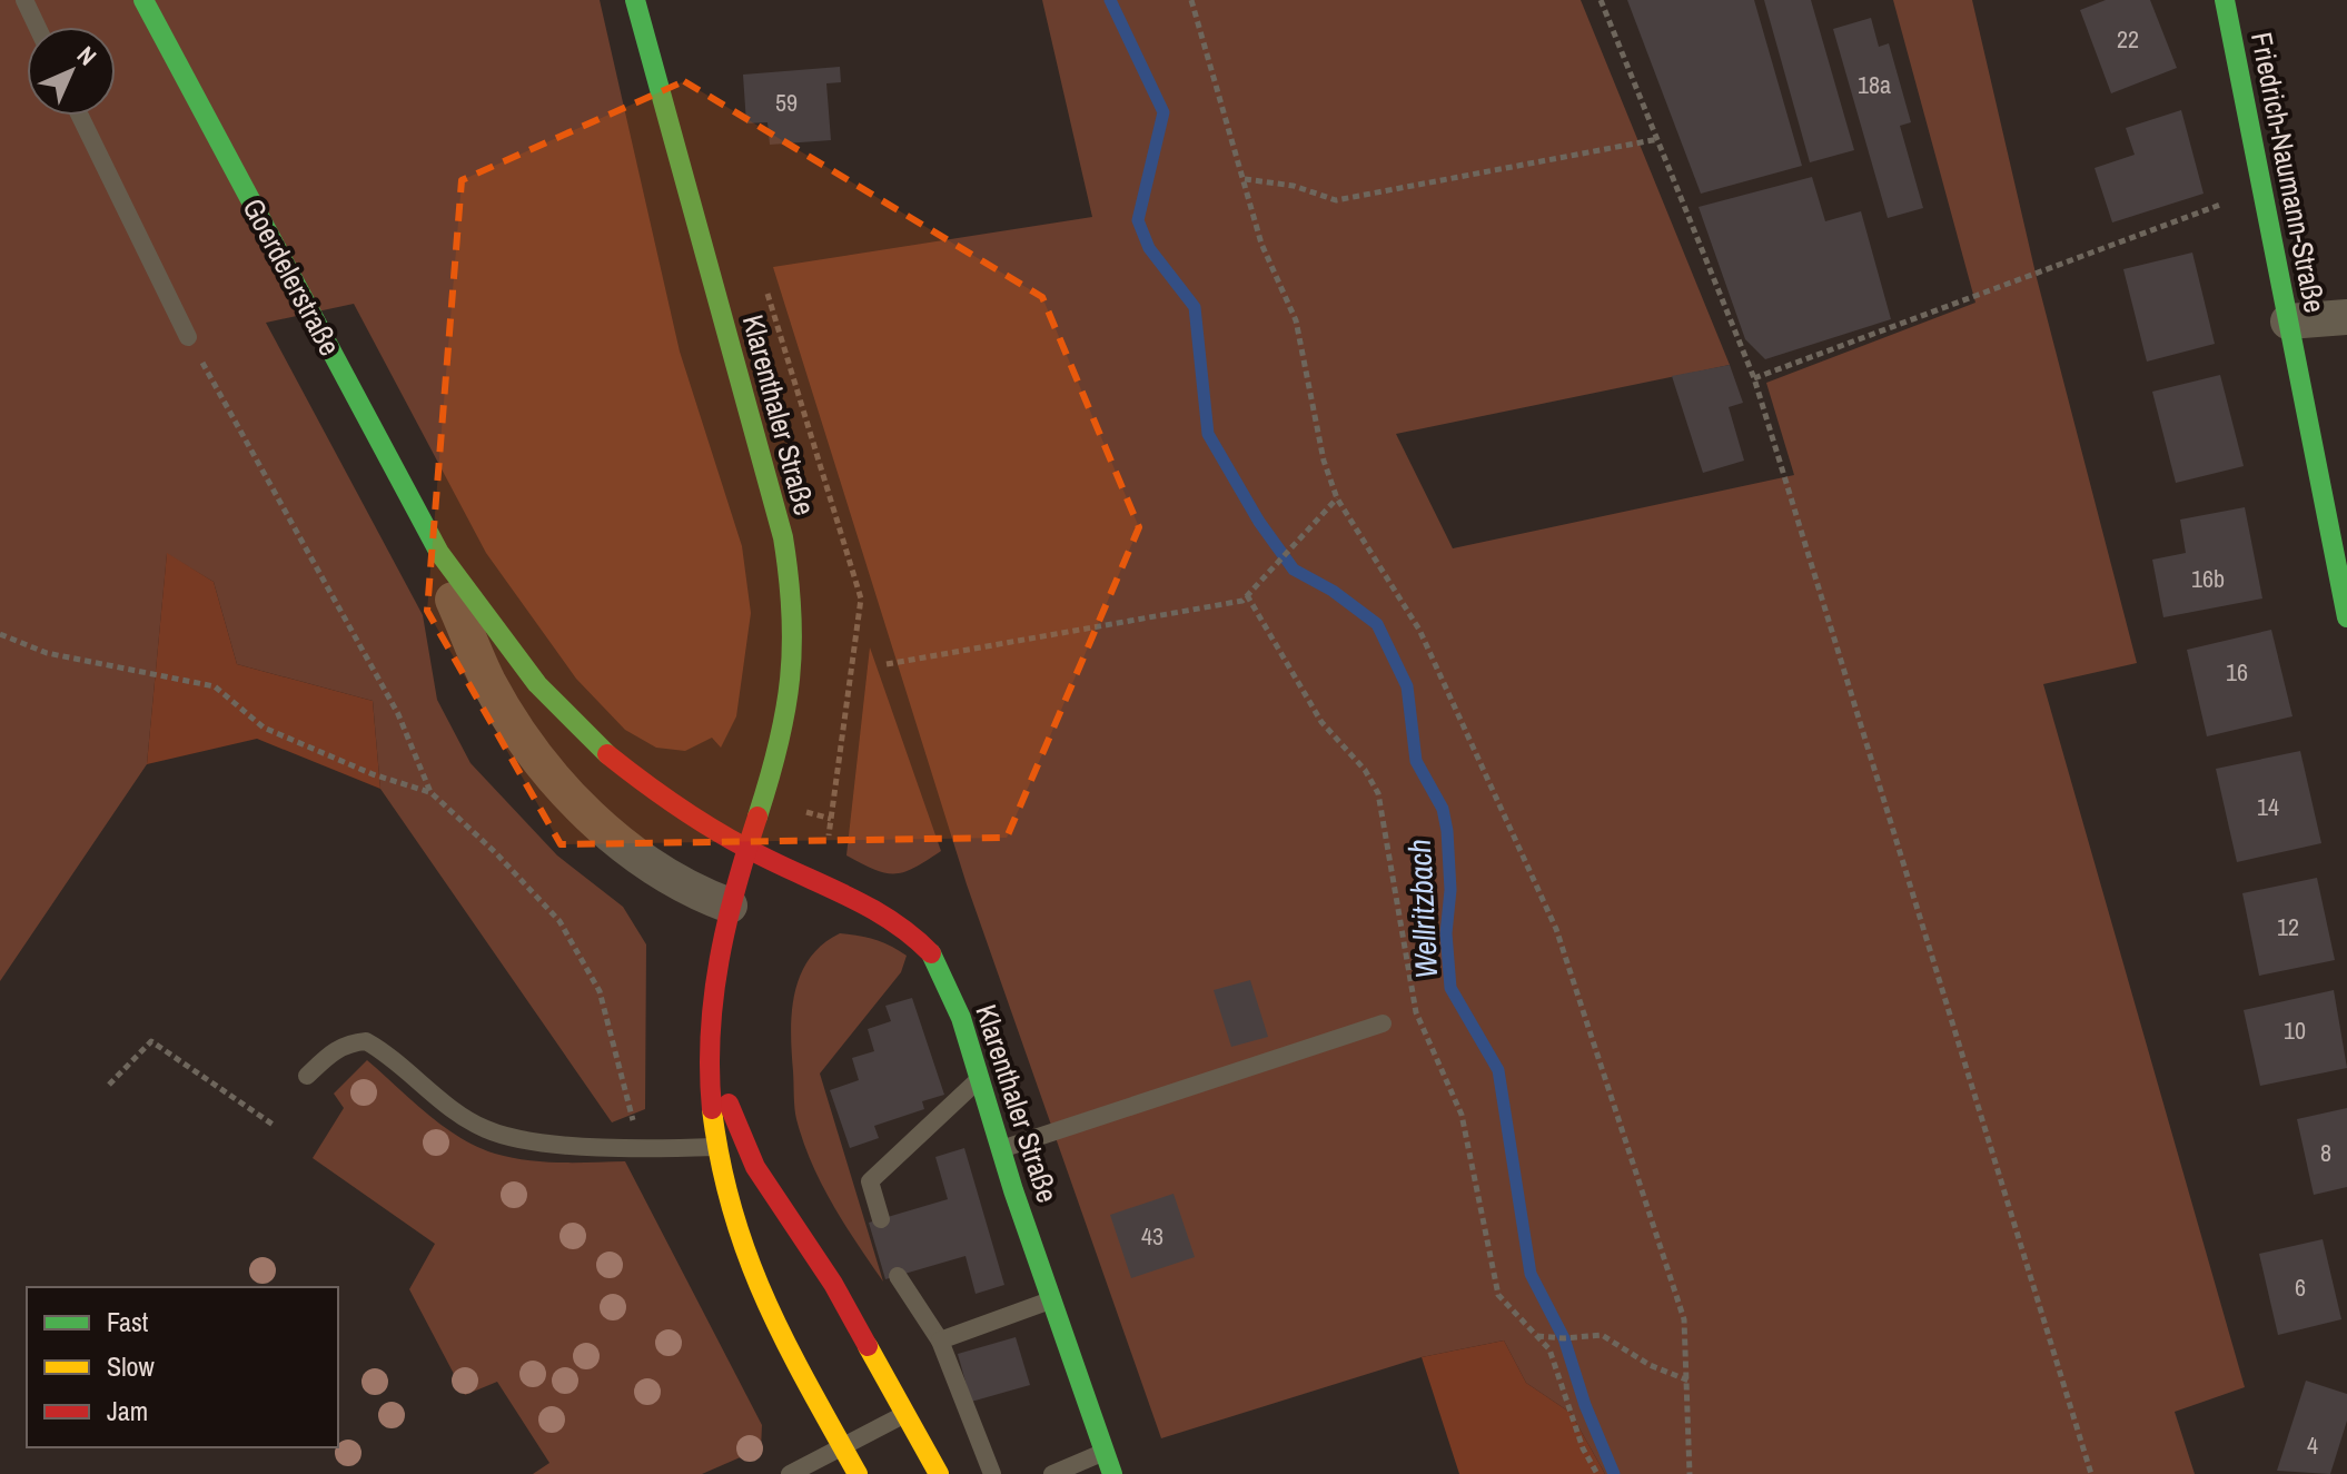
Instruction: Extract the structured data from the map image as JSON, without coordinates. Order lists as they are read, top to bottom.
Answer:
{
  "streets": {
    "street": ["Friedrich-Naumann-Straße", "Goerdelerstraße", "Klarenthaler Straße"]
  },
  "crossings": [
    ["Goerdelerstraße", "Klarenthaler Straße"]
  ],
  "water": ["Wellritzbach"],
  "house_numbers": [
    "22",
    "18a",
    "59",
    "16b",
    "16",
    "14",
    "12",
    "10",
    "8",
    "43",
    "6",
    "4"
  ],
  "legend": ["Fast", "Slow", "Jam"],
  "north": "top right"
}
